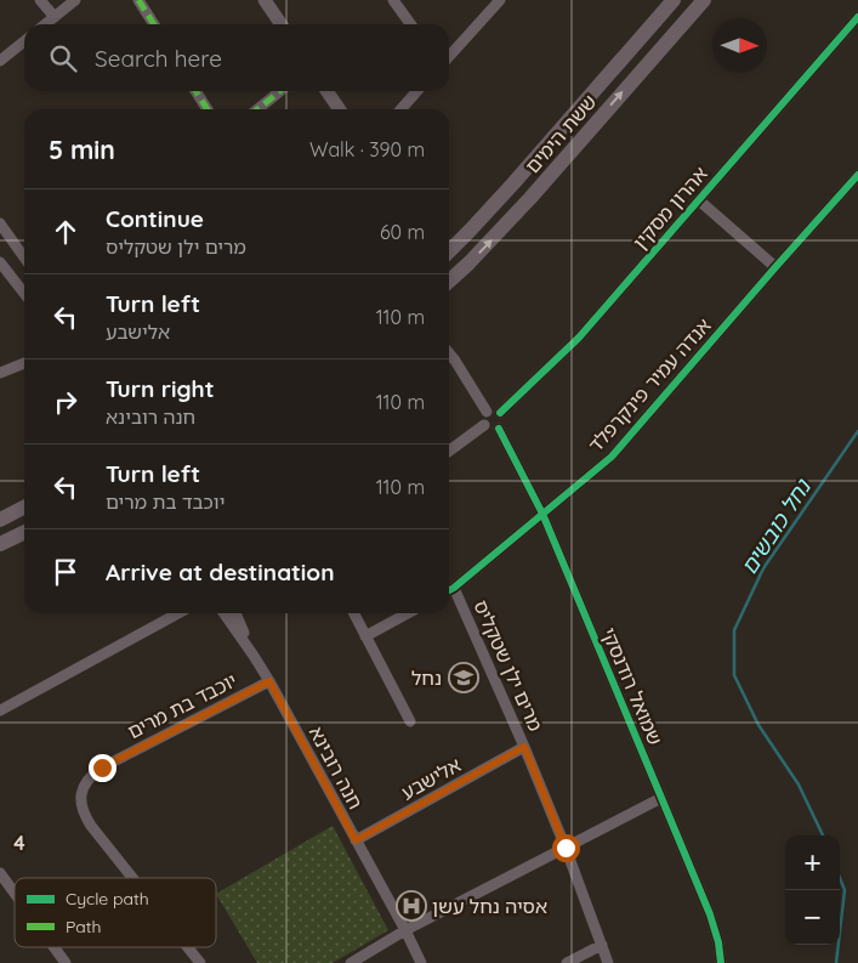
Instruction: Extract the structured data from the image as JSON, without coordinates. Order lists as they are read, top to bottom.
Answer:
{
  "streets": {
    "main road": ["ששת הימים"],
    "street": [
      "אהרון מסקין",
      "אנדה עמיר פינקרפלד",
      "מרים ילן שטקליס",
      "שמואל רודנסקי",
      "יוכבד בת מרים",
      "חנה רובינא",
      "אלישבע"
    ]
  },
  "crossings": [
    ["אהרון מסקין", "שמואל רודנסקי"],
    ["אנדה עמיר פינקרפלד", "מרים ילן שטקליס"],
    ["אנדה עמיר פינקרפלד", "שמואל רודנסקי"],
    ["מרים ילן שטקליס", "אלישבע"],
    ["יוכבד בת מרים", "חנה רובינא"],
    ["חנה רובינא", "אלישבע"]
  ],
  "water": ["נחל כובשים"],
  "places": {
    "school or university": ["נחל"],
    "hospital": ["אסיה נחל עשן"]
  },
  "legend": ["Cycle path", "Path"],
  "north": "right",
  "page": {
    "search": "Search here",
    "heading": ["5 min", "Walk · 390 m"],
    "list": [
      ["Continue", "מרים ילן שטקליס", "60 m"],
      ["Turn left", "אלישבע", "110 m"],
      ["Turn right", "חנה רובינא", "110 m"],
      ["Turn left", "יוכבד בת מרים", "110 m"],
      "Arrive at destination"
    ],
    "map_buttons": ["+", "−"]
  },
  "grid": {
    "rows": ["4"]
  }
}
